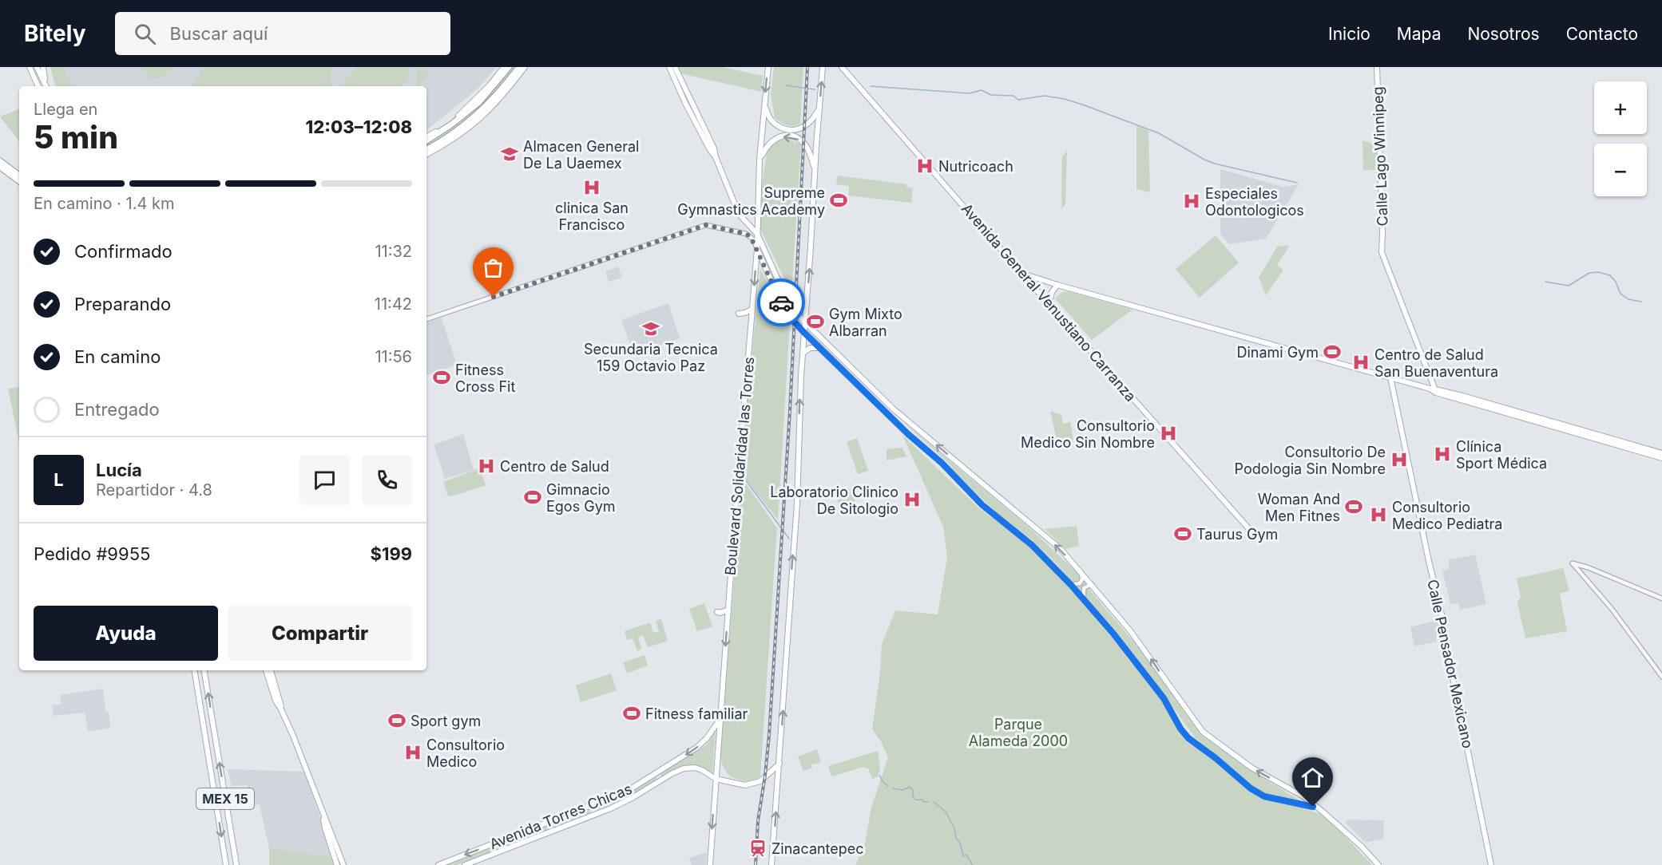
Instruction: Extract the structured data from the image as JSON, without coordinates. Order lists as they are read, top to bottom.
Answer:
{
  "streets": {
    "main road": [
      "Calle Lago Winnipeg",
      "Avenida General Venustiano Carranza",
      "Boulevard Solidaridad las Torres",
      "Calle Pensador Mexicano",
      "MEX 15",
      "Avenida Torres Chicas"
    ]
  },
  "crossings": [
    ["Boulevard Solidaridad las Torres", "Avenida Torres Chicas"]
  ],
  "one_way": ["Boulevard Solidaridad las Torres"],
  "parks": ["Parque Alameda 2000"],
  "places": {
    "school or university": ["Almacen General De La Uaemex", "Secundaria Tecnica 159 Octavio Paz"],
    "hospital": [
      "Nutricoach",
      "clinica San Francisco",
      "Especiales Odontologicos",
      "Centro de Salud San Buenaventura",
      "Consultorio Medico Sin Nombre",
      "Clínica Sport Médica",
      "Consultorio De Podologia Sin Nombre",
      "Centro de Salud",
      "Laboratorio Clinico De Sitologio",
      "Consultorio Medico Pediatra",
      "Consultorio Medico"
    ],
    "sports": [
      "Supreme Gymnastics Academy",
      "Gym Mixto Albarran",
      "Dinami Gym",
      "Fitness Cross Fit",
      "Gimnacio Egos Gym",
      "Woman And Men Fitnes",
      "Taurus Gym",
      "Fitness familiar",
      "Sport gym"
    ],
    "station": ["Zinacantepec"]
  },
  "page": {
    "header": "Bitely",
    "search": "Buscar aquí",
    "nav": [
      "Inicio",
      "Mapa",
      "Nosotros",
      "Contacto"
    ],
    "map_buttons": ["+", "−"],
    "heading": ["5 min", "Llega en", "12:03–12:08"],
    "panel": [
      "Lucía",
      "Repartidor · 4.8",
      "Pedido #9955",
      "$199"
    ],
    "bar": "En camino · 1.4 km",
    "list": [
      ["Confirmado", "11:32"],
      ["Preparando", "11:42"],
      ["En camino", "11:56"],
      "Entregado"
    ],
    "round": "L",
    "buttons": ["Ayuda", "Compartir"]
  }
}
